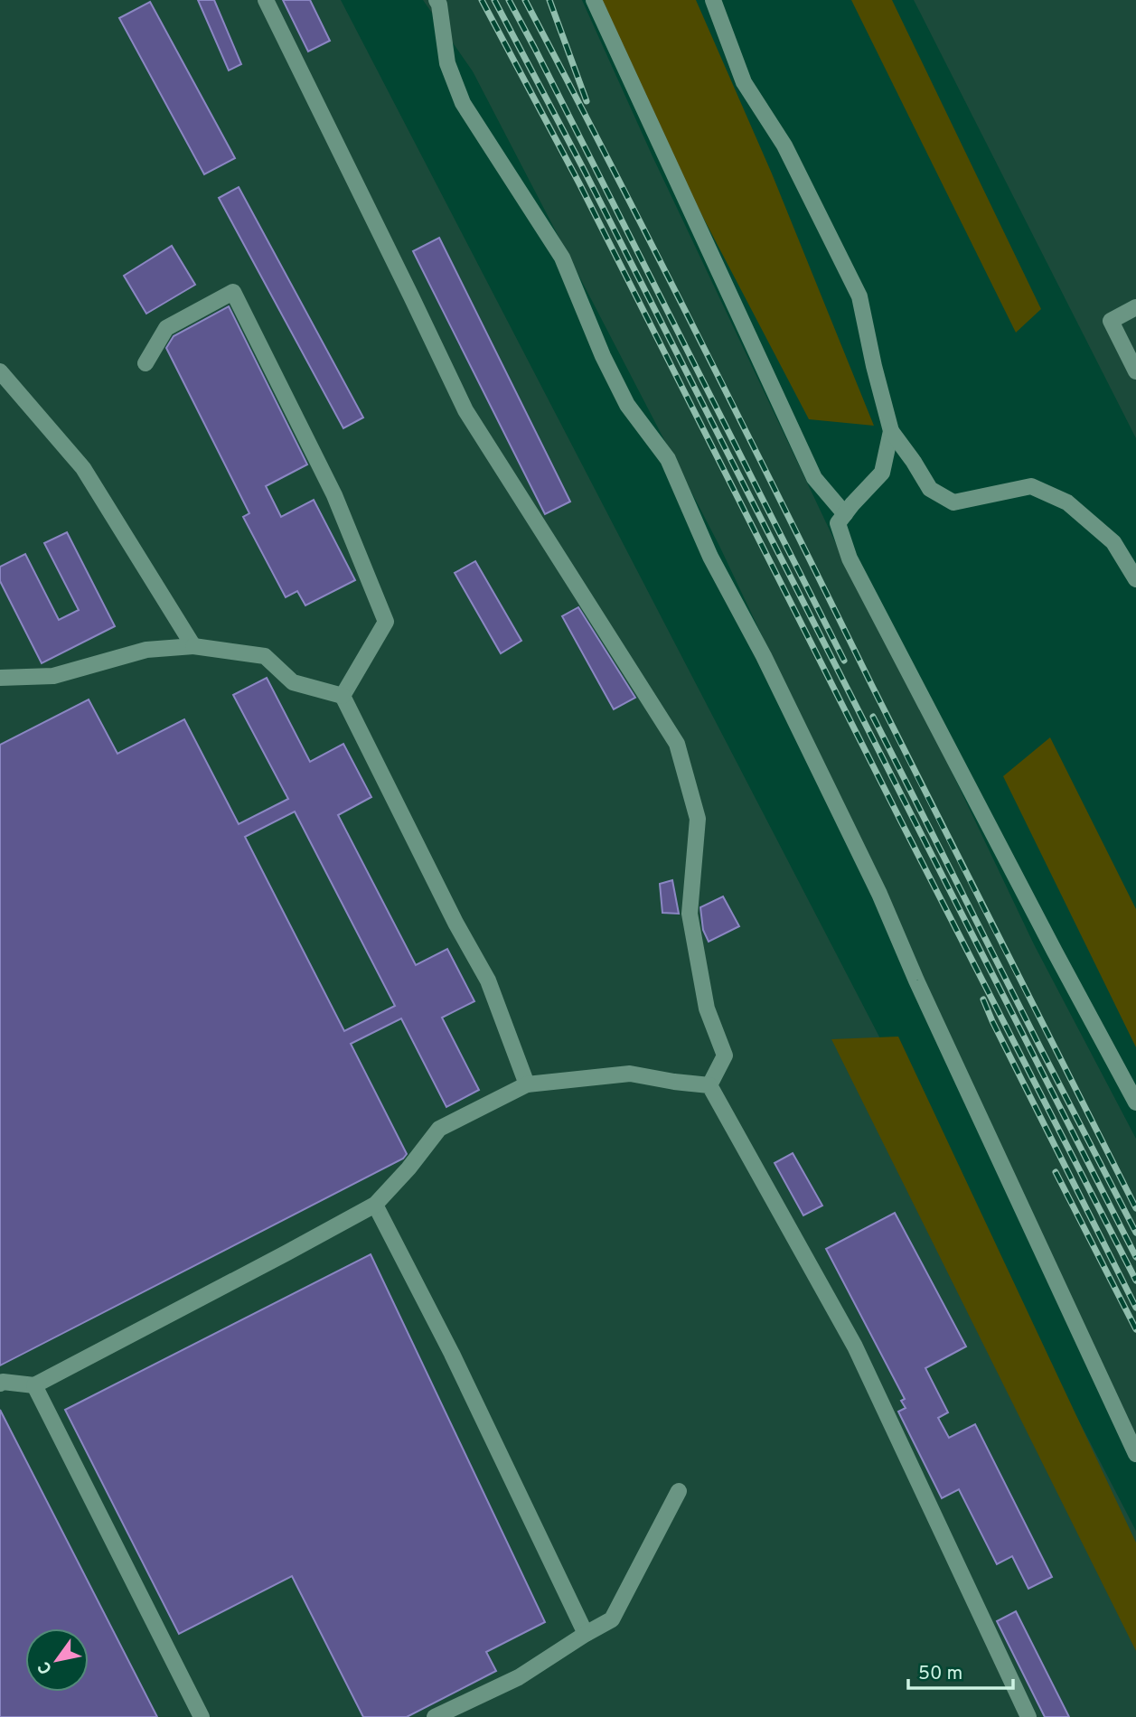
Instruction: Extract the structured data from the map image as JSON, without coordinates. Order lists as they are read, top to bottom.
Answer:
{
  "scale_bar": "50 m",
  "north": "bottom left"
}
